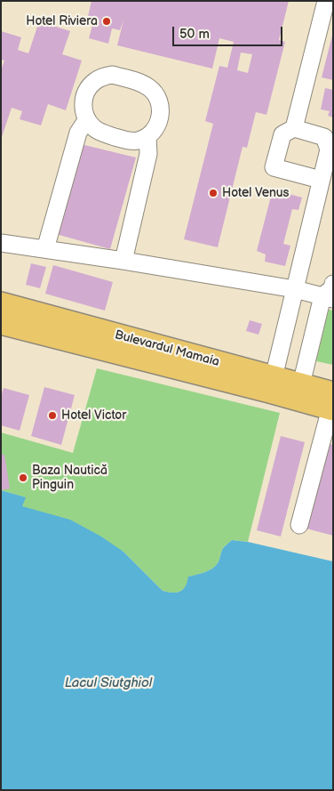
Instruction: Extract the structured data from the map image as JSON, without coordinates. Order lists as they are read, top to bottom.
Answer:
{
  "streets": {
    "main road": ["Bulevardul Mamaia"]
  },
  "water": ["Lacul Siutghiol"],
  "places": [
    "Hotel Riviera",
    "Hotel Venus",
    "Hotel Victor",
    "Baza Nautică Pinguin"
  ],
  "scale_bar": "50 m"
}
